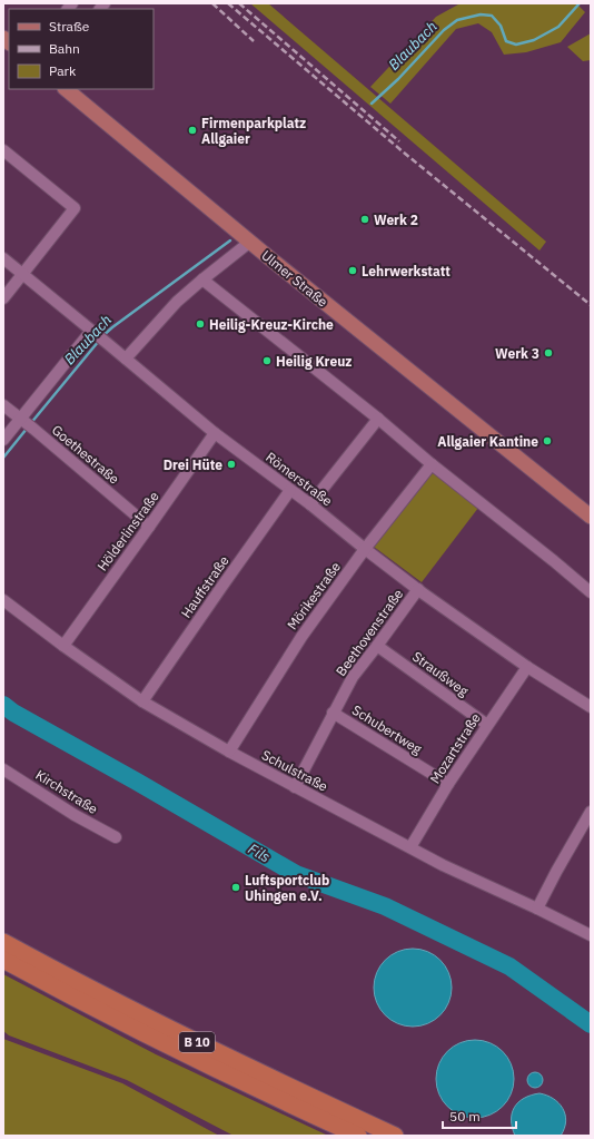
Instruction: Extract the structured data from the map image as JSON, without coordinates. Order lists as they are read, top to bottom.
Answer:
{
  "streets": {
    "highway": ["B 10"],
    "main road": ["Ulmer Straße"],
    "street": [
      "Goethestraße",
      "Römerstraße",
      "Hölderlinstraße",
      "Hauffstraße",
      "Mörikestraße",
      "Beethovenstraße",
      "Straußweg",
      "Schubertweg",
      "Mozartstraße",
      "Schulstraße",
      "Kirchstraße"
    ]
  },
  "crossings": [
    ["Goethestraße", "Hölderlinstraße"],
    ["Römerstraße", "Hölderlinstraße"],
    ["Römerstraße", "Hauffstraße"],
    ["Römerstraße", "Mörikestraße"],
    ["Römerstraße", "Beethovenstraße"],
    ["Römerstraße", "Mozartstraße"],
    ["Hölderlinstraße", "Schulstraße"],
    ["Hauffstraße", "Schulstraße"],
    ["Mörikestraße", "Schulstraße"],
    ["Beethovenstraße", "Straußweg"],
    ["Beethovenstraße", "Schubertweg"],
    ["Beethovenstraße", "Schulstraße"],
    ["Straußweg", "Mozartstraße"],
    ["Schubertweg", "Mozartstraße"],
    ["Mozartstraße", "Schulstraße"]
  ],
  "water": ["Blaubach", "Fils"],
  "places": [
    "Firmenparkplatz Allgaier",
    "Werk 2",
    "Lehrwerkstatt",
    "Heilig-Kreuz-Kirche",
    "Werk 3",
    "Heilig Kreuz",
    "Allgaier Kantine",
    "Drei Hüte",
    "Luftsportclub Uhingen e.V."
  ],
  "legend": ["Straße", "Bahn", "Park"],
  "scale_bar": "50 m"
}
